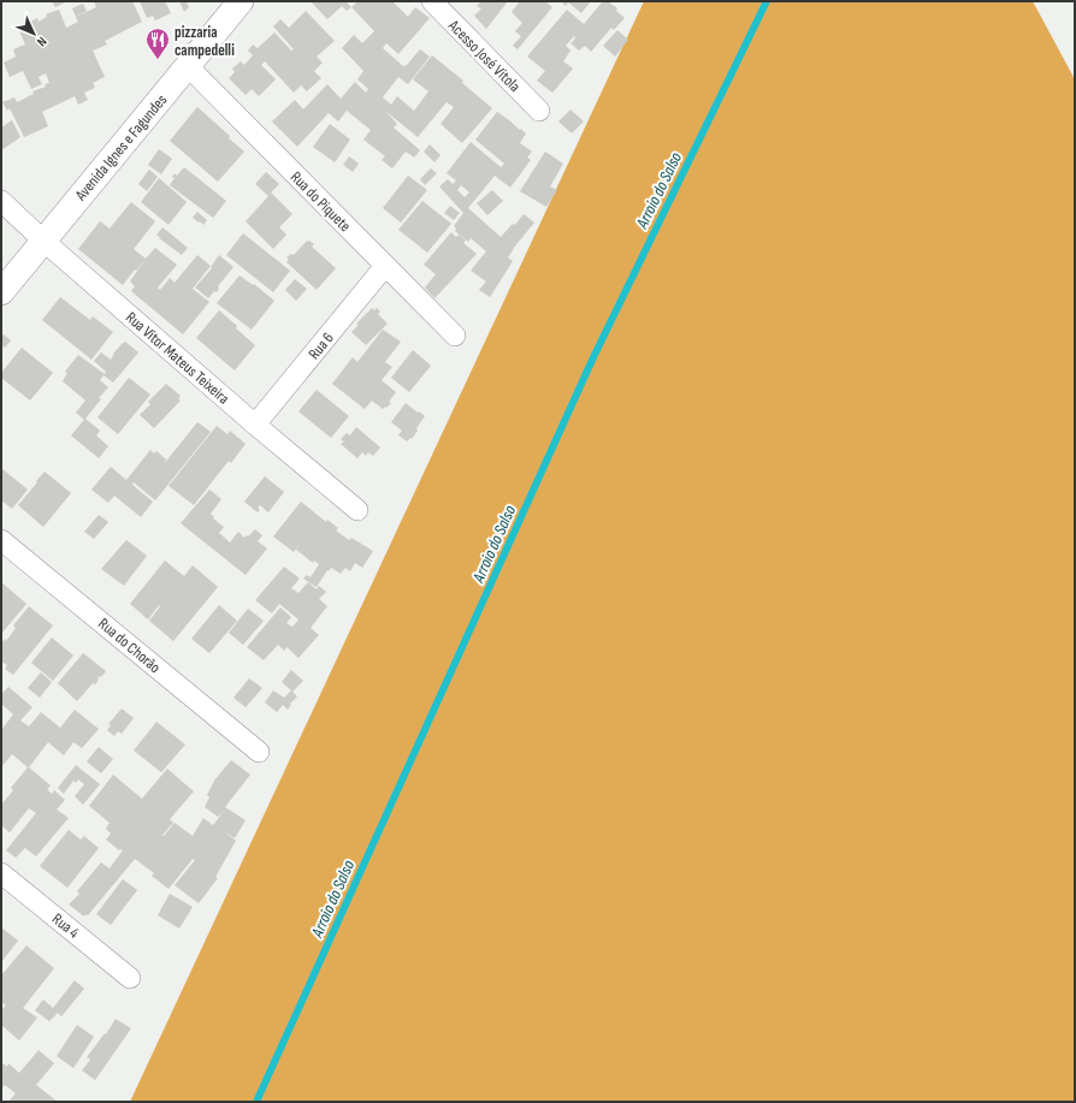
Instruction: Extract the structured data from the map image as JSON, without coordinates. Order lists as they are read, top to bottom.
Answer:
{
  "streets": {
    "street": [
      "Acesso José Vitola",
      "Avenida Ignes e Fagundes",
      "Rua do Piquete",
      "Rua 6",
      "Rua Vítor Mateus Teixeira",
      "Rua do Chorão",
      "Rua 4"
    ]
  },
  "crossings": [
    ["Avenida Ignes e Fagundes", "Rua do Piquete"],
    ["Avenida Ignes e Fagundes", "Rua Vítor Mateus Teixeira"],
    ["Rua do Piquete", "Rua 6"],
    ["Rua 6", "Rua Vítor Mateus Teixeira"]
  ],
  "water": ["Arroio do Salso"],
  "places": {
    "restaurant": ["pizzaria campedelli"]
  },
  "north": "bottom right"
}
